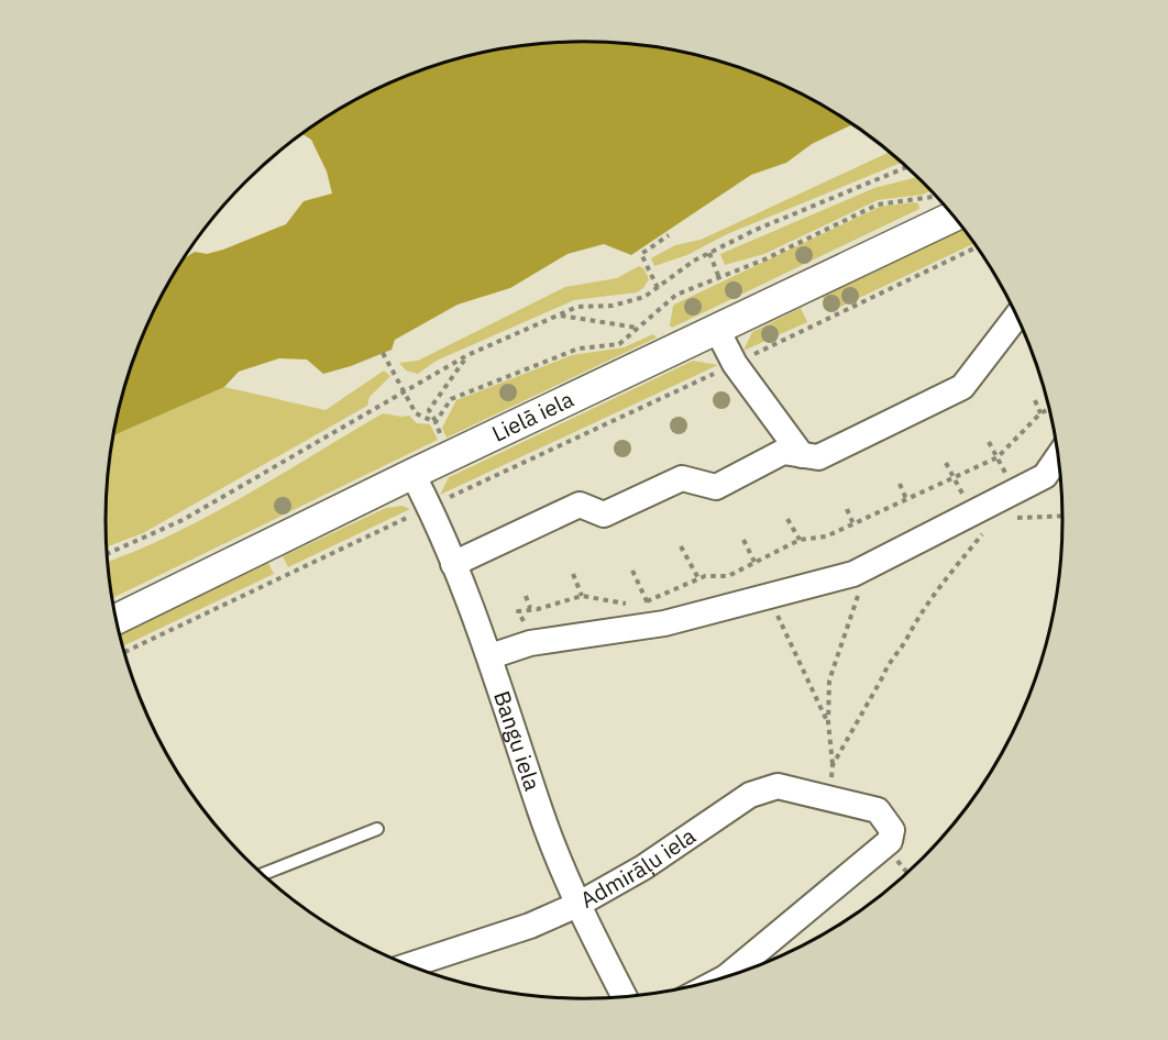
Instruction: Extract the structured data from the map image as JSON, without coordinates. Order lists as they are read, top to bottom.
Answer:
{
  "streets": {
    "street": ["Lielā iela", "Bangu iela", "Admirāļu iela"]
  },
  "crossings": [
    ["Lielā iela", "Bangu iela"],
    ["Bangu iela", "Admirāļu iela"]
  ]
}
